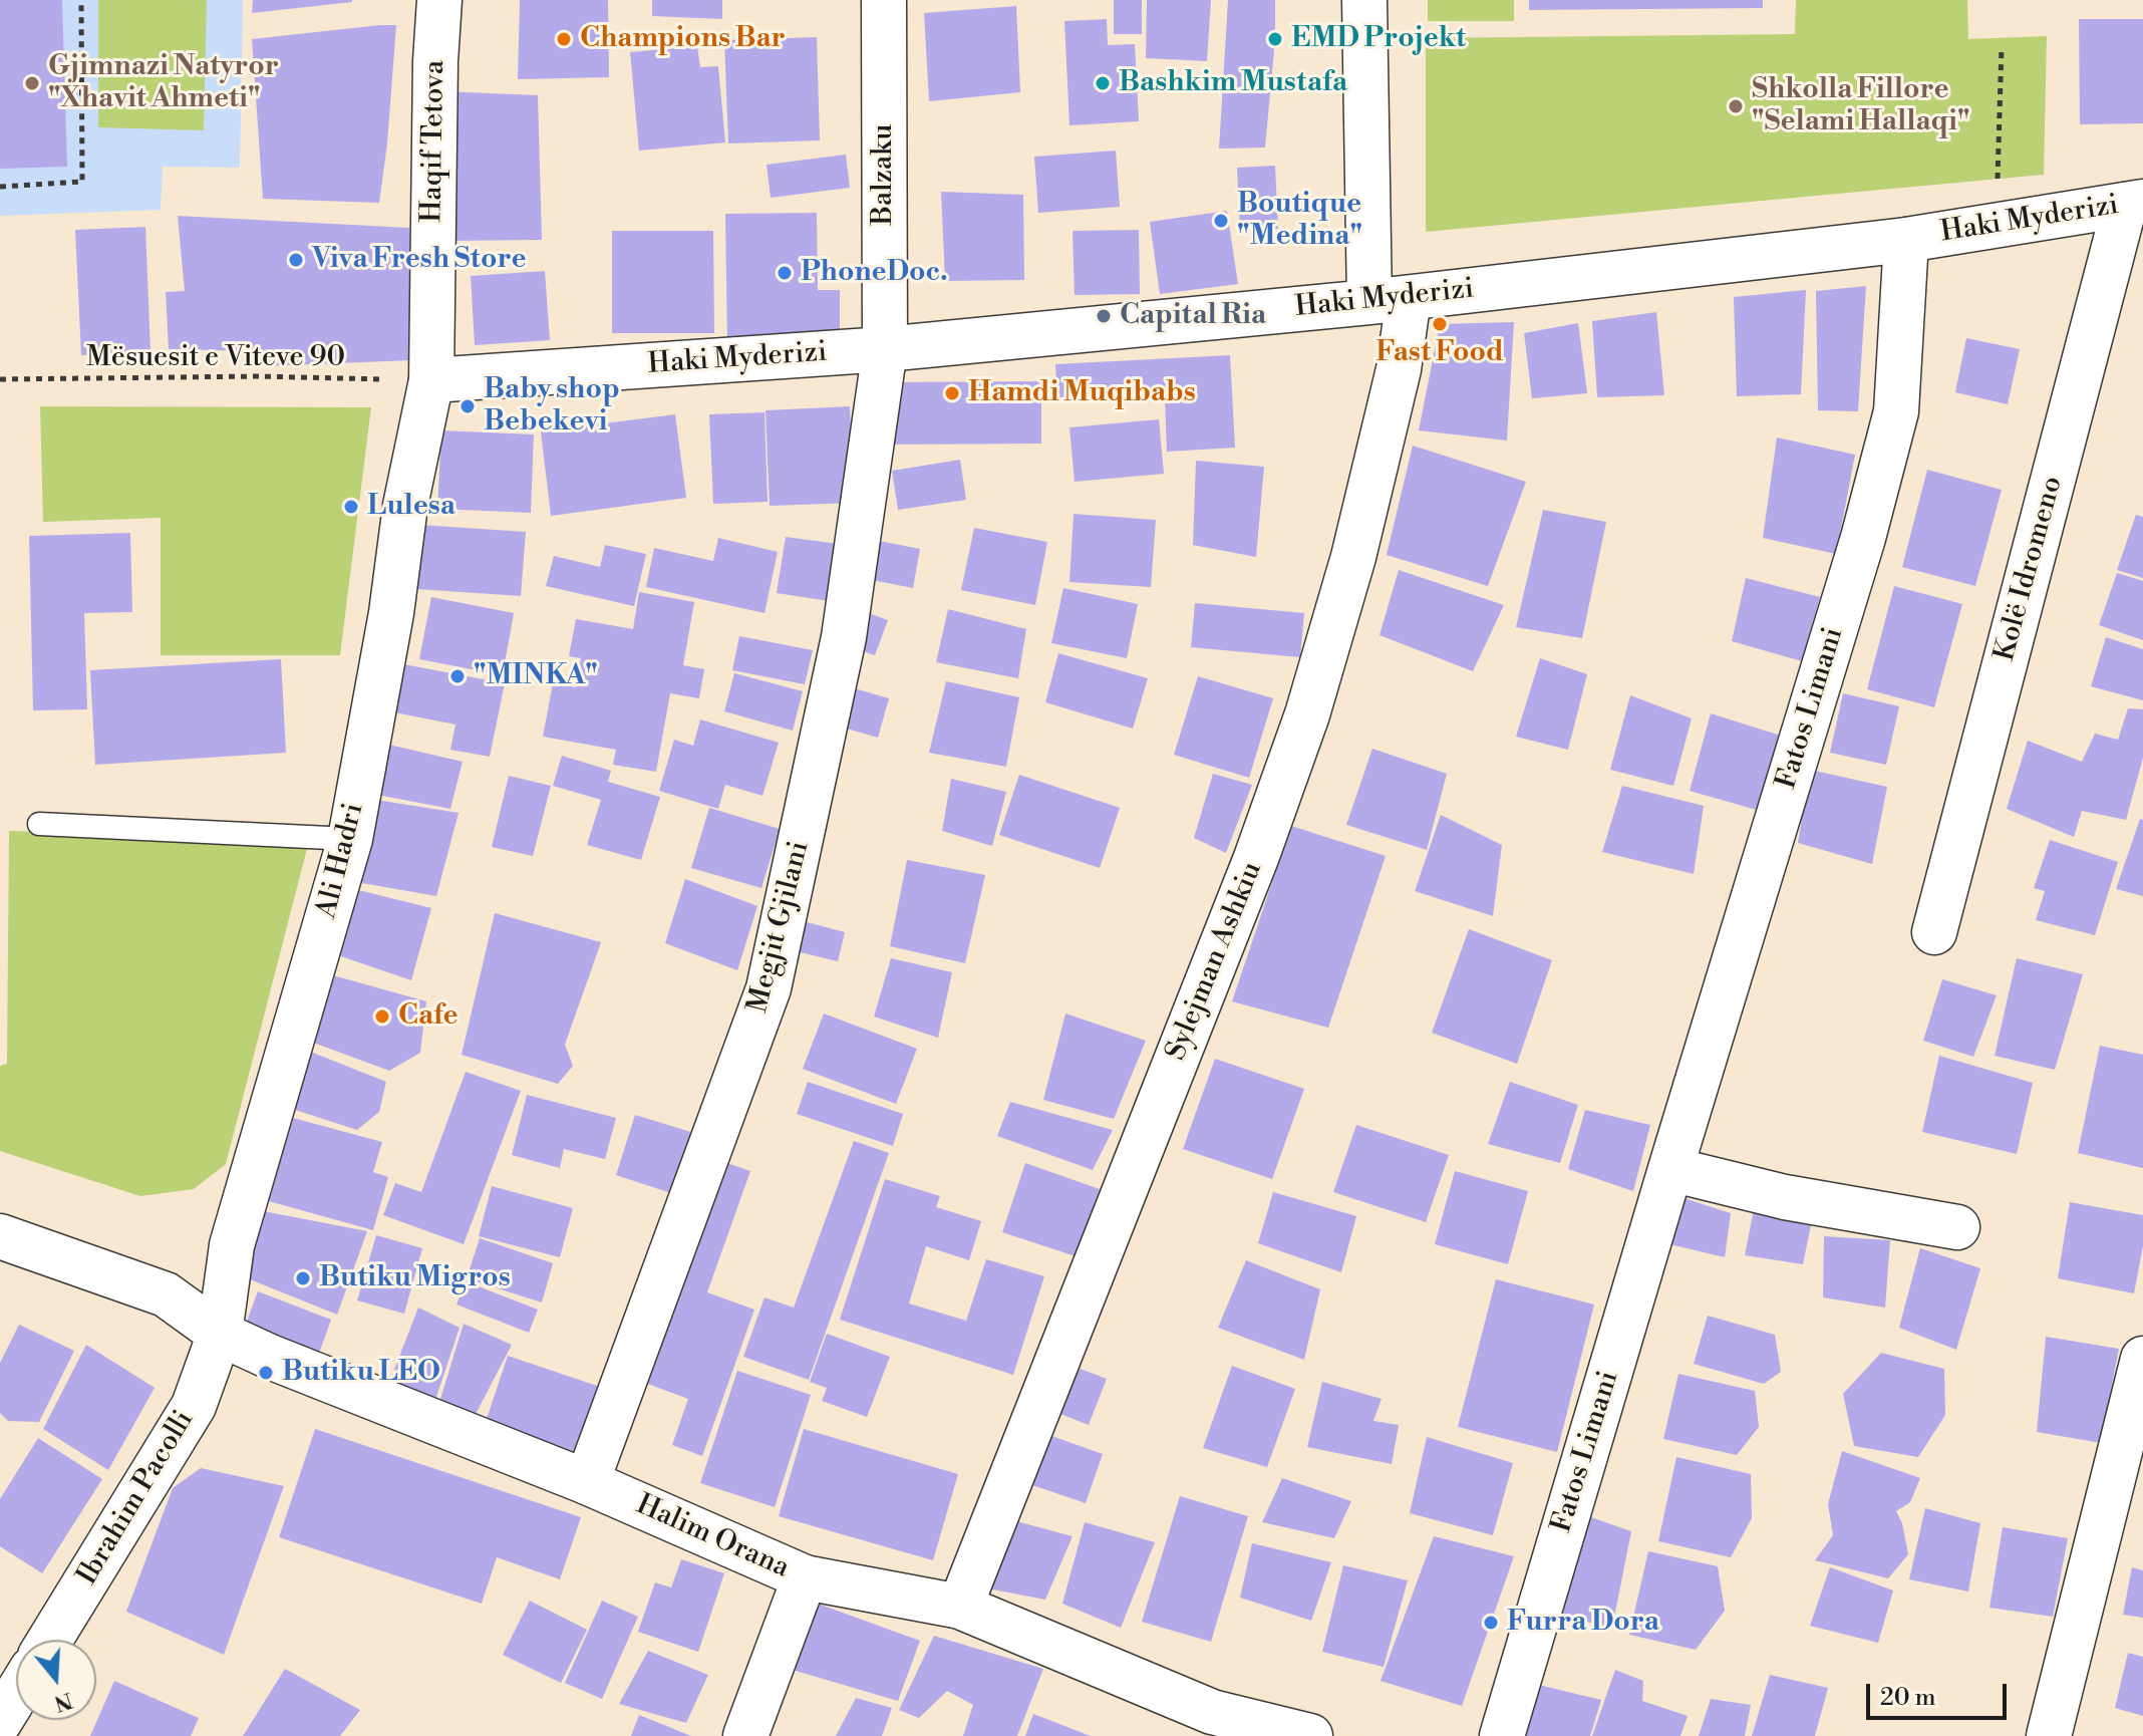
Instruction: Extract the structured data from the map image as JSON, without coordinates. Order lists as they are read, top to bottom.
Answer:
{
  "streets": {
    "street": [
      "Haqif Tetova",
      "Balzaku",
      "Haki Myderizi",
      "Kolë Idromeno",
      "Fatos Limani",
      "Ali Hadri",
      "Megjit Gjilani",
      "Sylejman Ashkiu",
      "Ibrahim Pacolli",
      "Halim Orana"
    ],
    "path": ["Mësuesit e Viteve 90"]
  },
  "crossings": [
    ["Haqif Tetova", "Haki Myderizi"],
    ["Haqif Tetova", "Mësuesit e Viteve 90"],
    ["Haqif Tetova", "Ali Hadri"],
    ["Balzaku", "Haki Myderizi"],
    ["Balzaku", "Megjit Gjilani"],
    ["Haki Myderizi", "Mësuesit e Viteve 90"],
    ["Haki Myderizi", "Kolë Idromeno"],
    ["Haki Myderizi", "Fatos Limani"],
    ["Haki Myderizi", "Ali Hadri"],
    ["Haki Myderizi", "Megjit Gjilani"],
    ["Haki Myderizi", "Sylejman Ashkiu"],
    ["Mësuesit e Viteve 90", "Ali Hadri"],
    ["Ali Hadri", "Ibrahim Pacolli"],
    ["Ali Hadri", "Halim Orana"],
    ["Megjit Gjilani", "Halim Orana"],
    ["Sylejman Ashkiu", "Halim Orana"],
    ["Ibrahim Pacolli", "Halim Orana"]
  ],
  "places": [
    "Champions Bar",
    "EMD Projekt",
    "Gjimnazi Natyror \"Xhavit Ahmeti\"",
    "Bashkim Mustafa",
    "Shkolla Fillore \"Selami Hallaqi\"",
    "Boutique \"Medina\"",
    "Viva Fresh Store",
    "PhoneDoc.",
    "Capital Ria",
    "Fast Food",
    "Hamdi Muqibabs",
    "Baby shop Bebekevi",
    "Lulesa",
    "\"MINKA\"",
    "Cafe",
    "Butiku Migros",
    "Butiku LEO",
    "Furra Dora"
  ],
  "scale_bar": "20 m",
  "north": "bottom"
}
